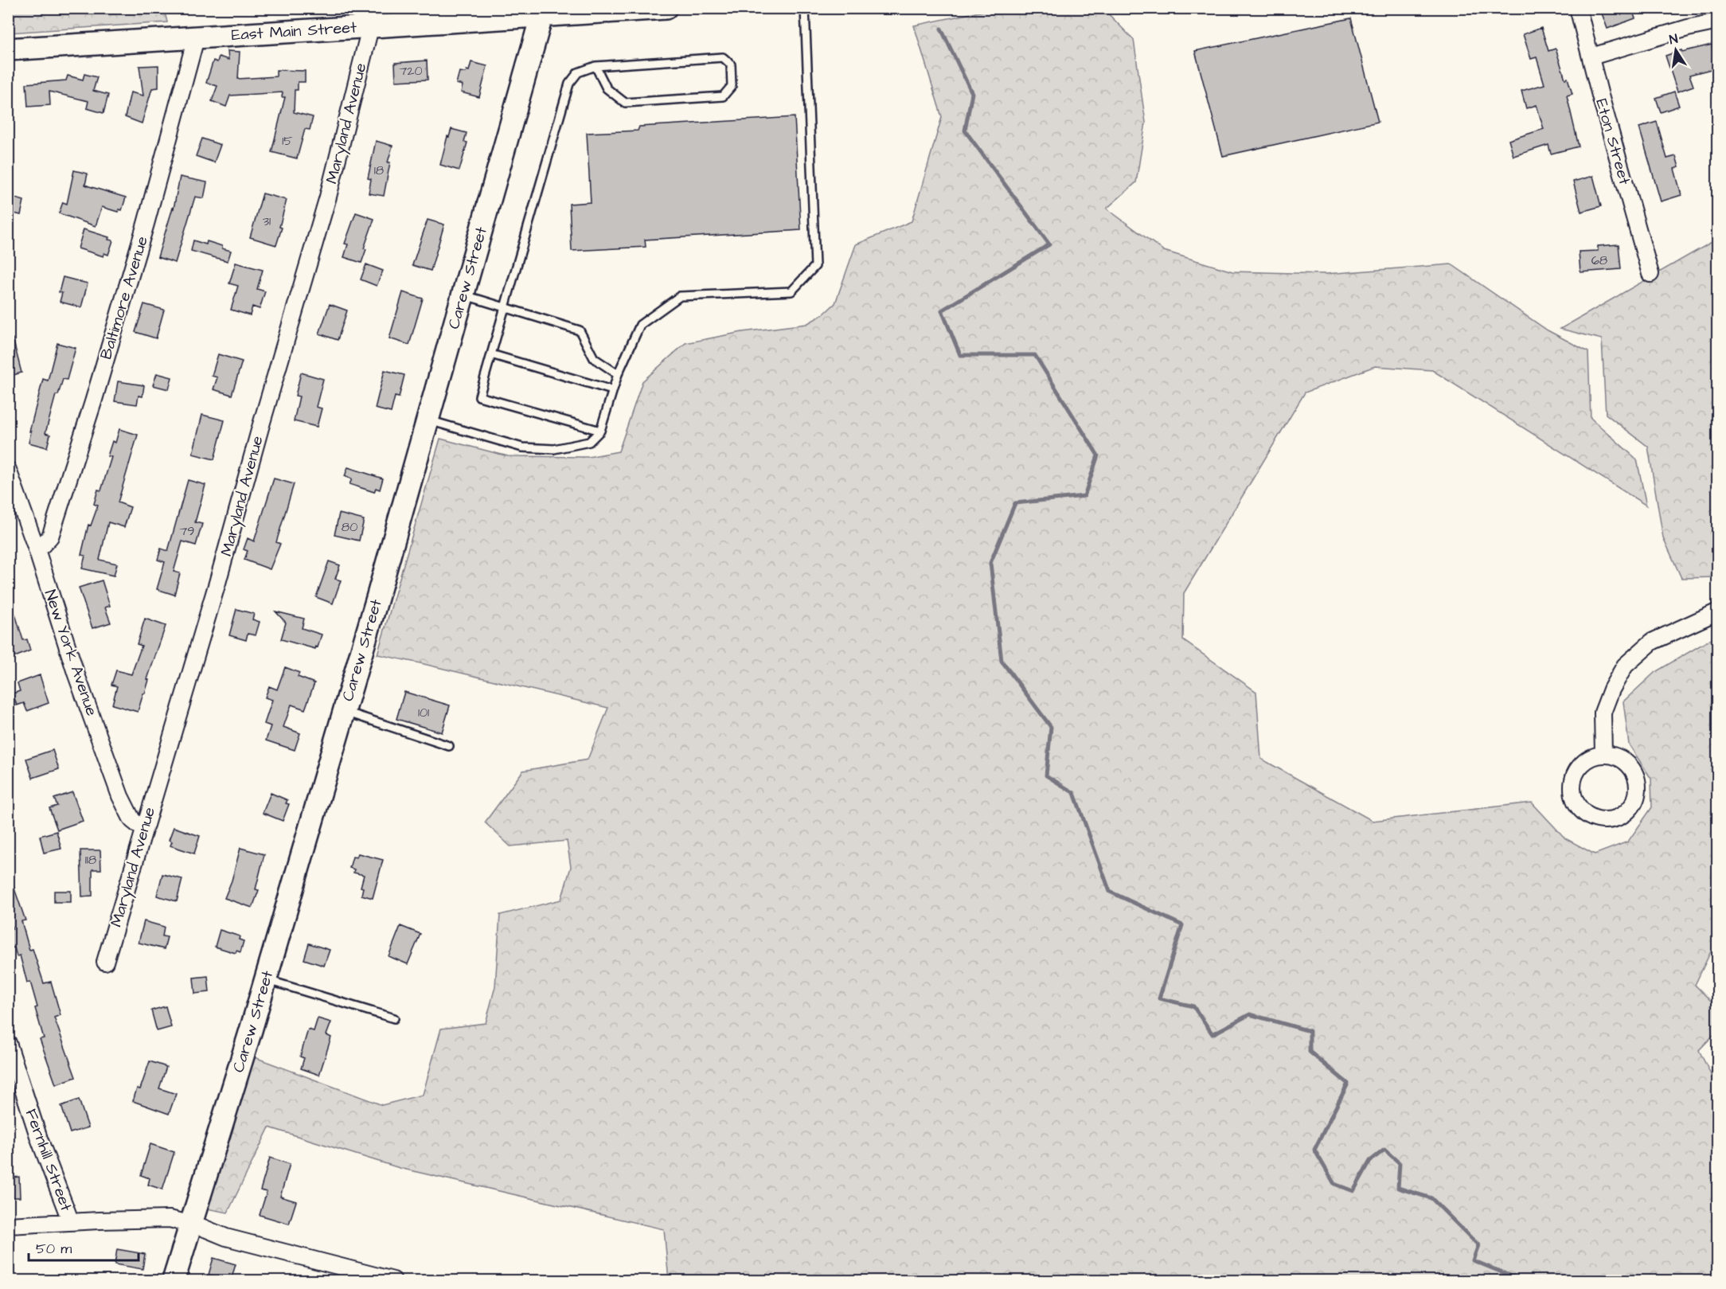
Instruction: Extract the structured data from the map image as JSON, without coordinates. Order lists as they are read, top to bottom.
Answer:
{
  "streets": {
    "street": [
      "East Main Street",
      "Maryland Avenue",
      "Eton Street",
      "Carew Street",
      "Baltimore Avenue",
      "New York Avenue",
      "Fernhill Street"
    ]
  },
  "crossings": [
    ["East Main Street", "Maryland Avenue"],
    ["East Main Street", "Carew Street"],
    ["East Main Street", "Baltimore Avenue"],
    ["Maryland Avenue", "New York Avenue"],
    ["Baltimore Avenue", "New York Avenue"]
  ],
  "house_numbers": [
    "720",
    "15",
    "18",
    "31",
    "68",
    "80",
    "79",
    "101",
    "118"
  ],
  "scale_bar": "50 m",
  "north": "top"
}
